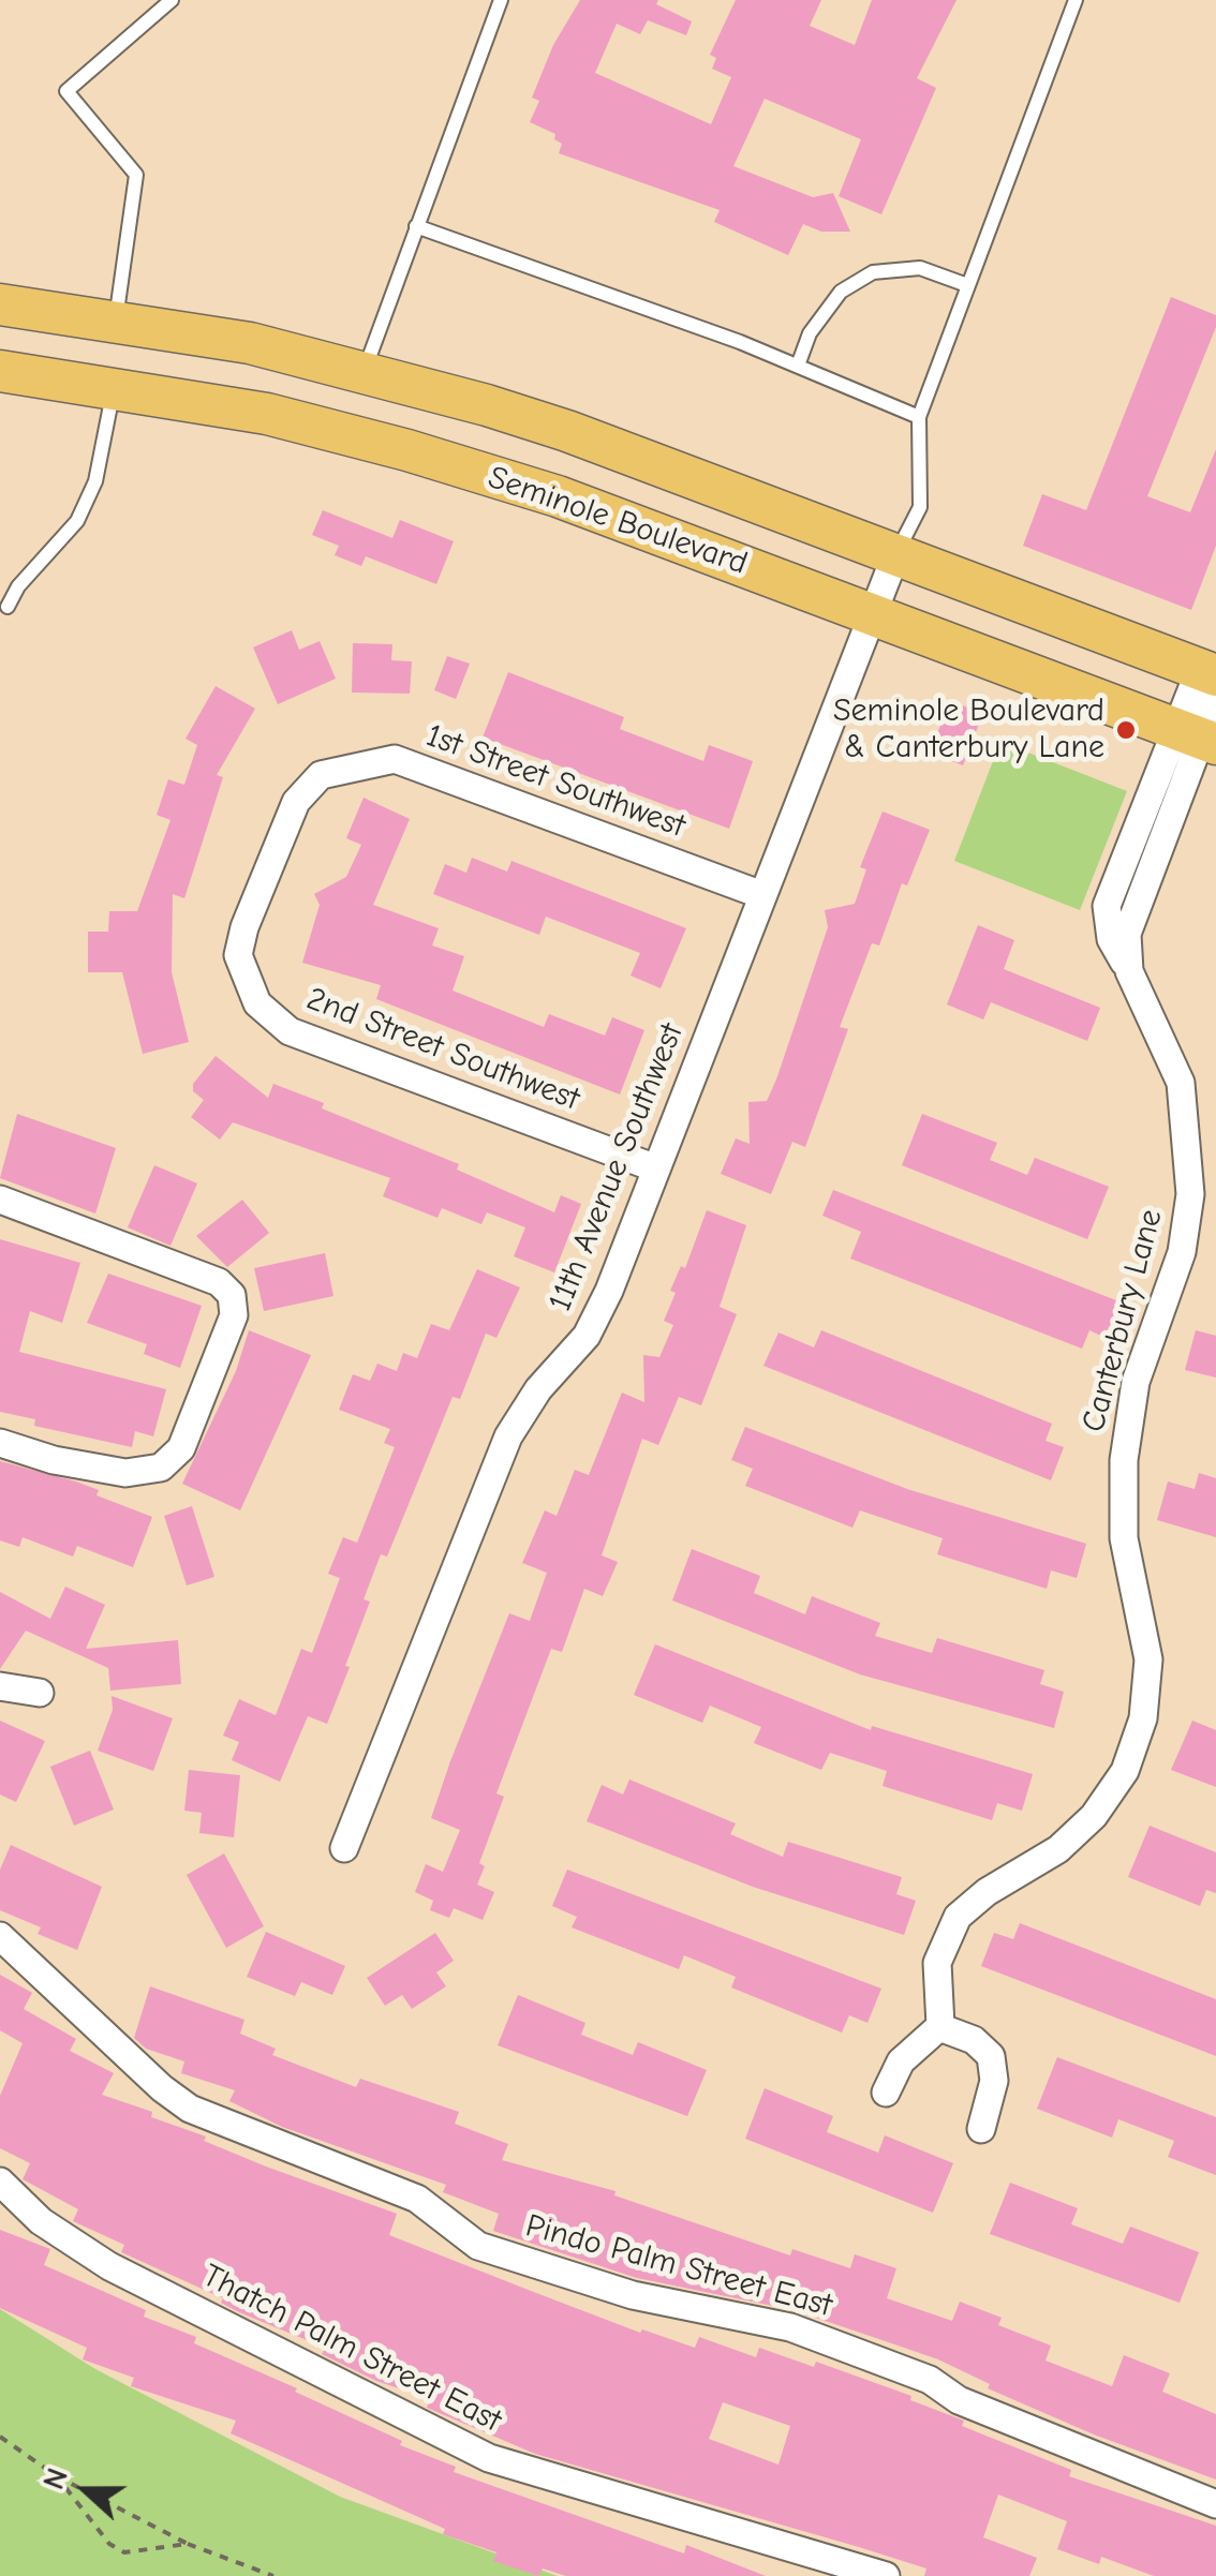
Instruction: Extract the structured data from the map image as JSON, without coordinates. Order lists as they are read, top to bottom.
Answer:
{
  "streets": {
    "main road": ["Seminole Boulevard"],
    "street": [
      "1st Street Southwest",
      "2nd Street Southwest",
      "11th Avenue Southwest",
      "Canterbury Lane",
      "Pindo Palm Street East",
      "Thatch Palm Street East"
    ]
  },
  "crossings": [
    ["Seminole Boulevard", "11th Avenue Southwest"],
    ["Seminole Boulevard", "Canterbury Lane"],
    ["1st Street Southwest", "2nd Street Southwest"],
    ["1st Street Southwest", "11th Avenue Southwest"],
    ["2nd Street Southwest", "11th Avenue Southwest"]
  ],
  "places": ["Seminole Boulevard & Canterbury Lane"],
  "north": "left"
}
